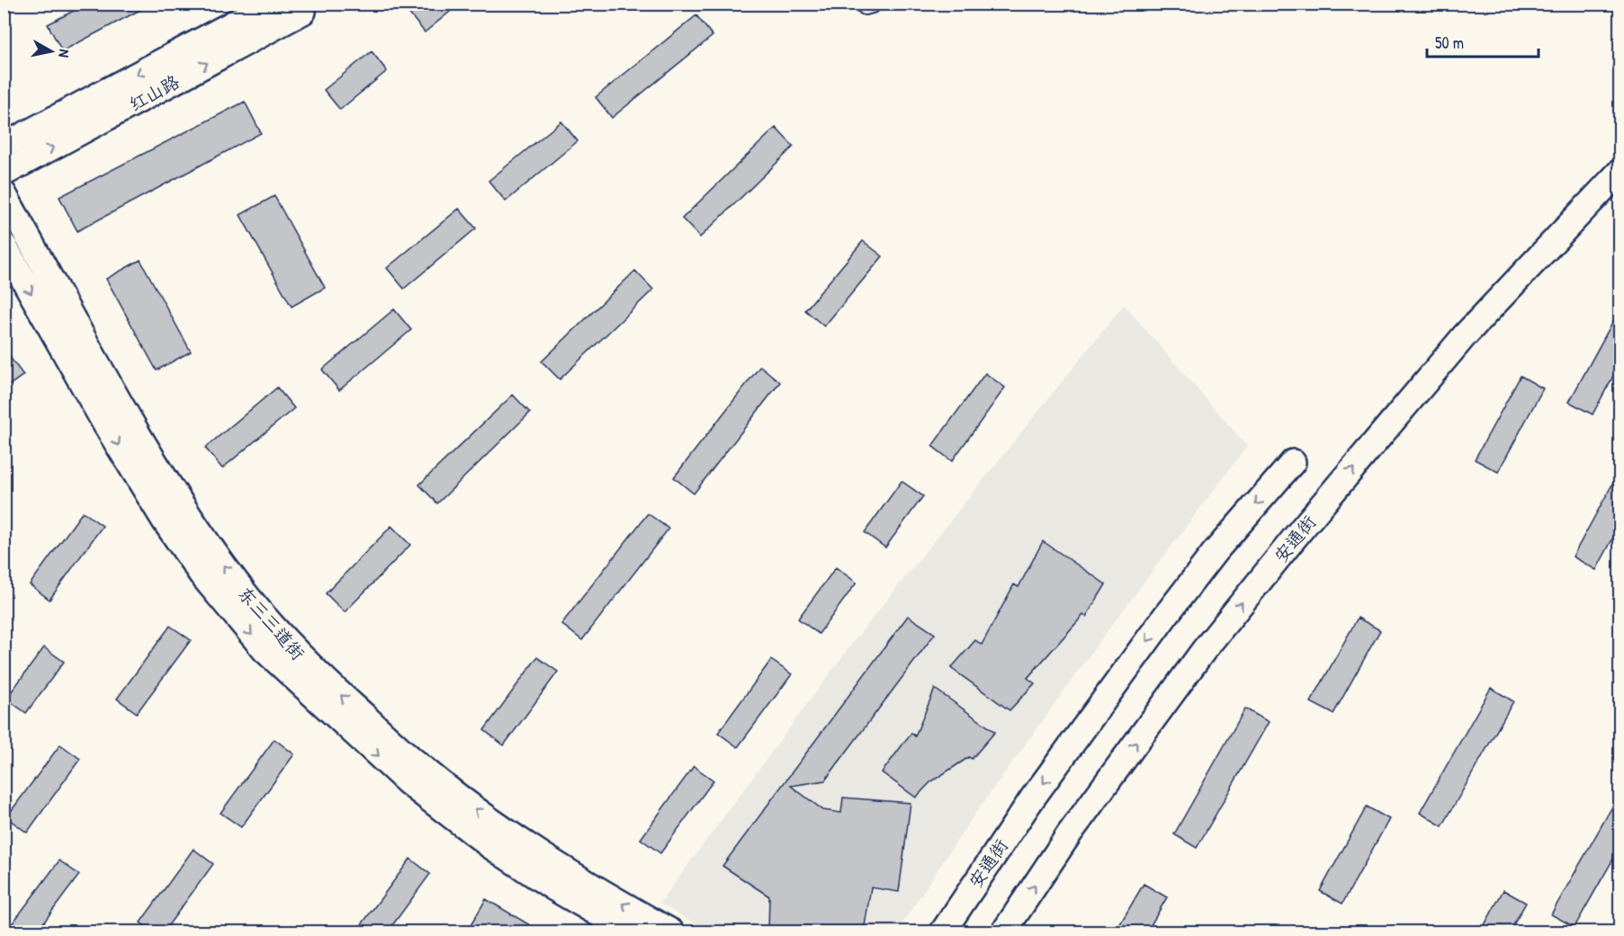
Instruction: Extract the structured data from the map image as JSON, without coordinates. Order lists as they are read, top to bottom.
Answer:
{
  "streets": {
    "main road": ["红山路", "安通街", "东三三道街"]
  },
  "scale_bar": "50 m",
  "north": "right"
}
